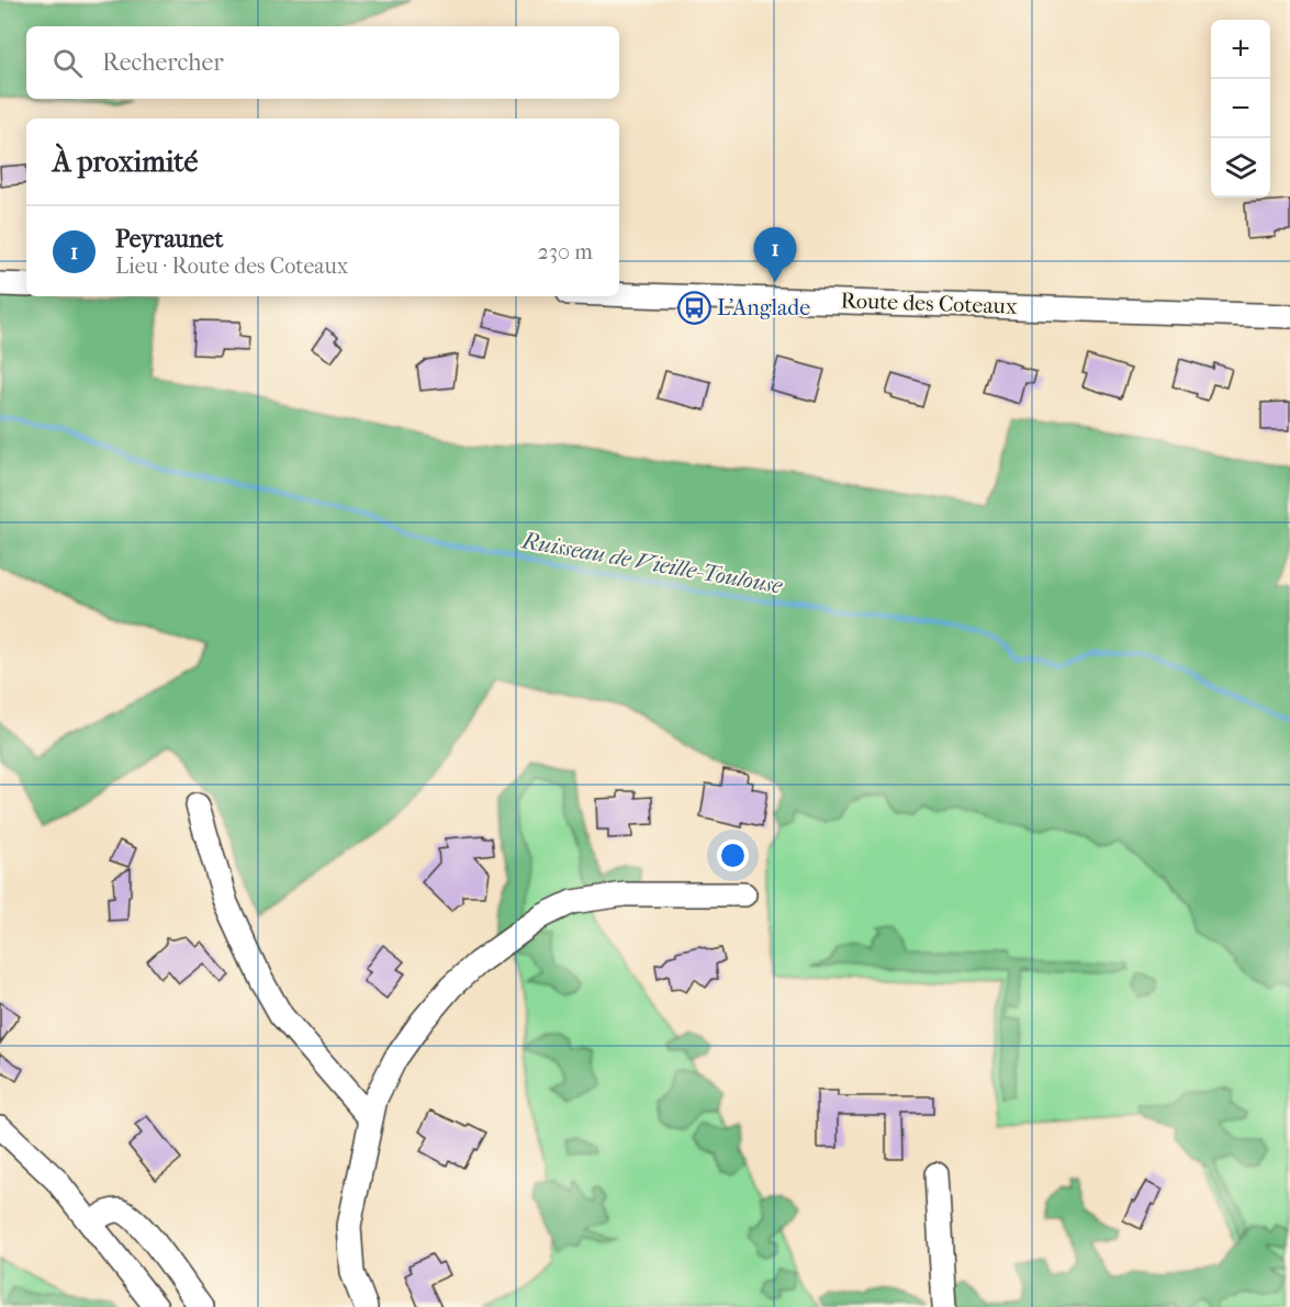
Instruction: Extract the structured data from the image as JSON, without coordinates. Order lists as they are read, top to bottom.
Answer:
{
  "streets": {
    "street": ["Route des Coteaux"]
  },
  "water": ["Ruisseau de Vieille-Toulouse"],
  "places": {
    "bus stop": ["L'Anglade"]
  },
  "page": {
    "map_buttons": ["+", "−"],
    "search": "Rechercher",
    "heading": "À proximité",
    "list": [
      {
        "mark": "1",
        "name": "Peyraunet",
        "note": "Lieu · Route des Coteaux",
        "value": "230 m"
      }
    ],
    "pins": "1"
  }
}
